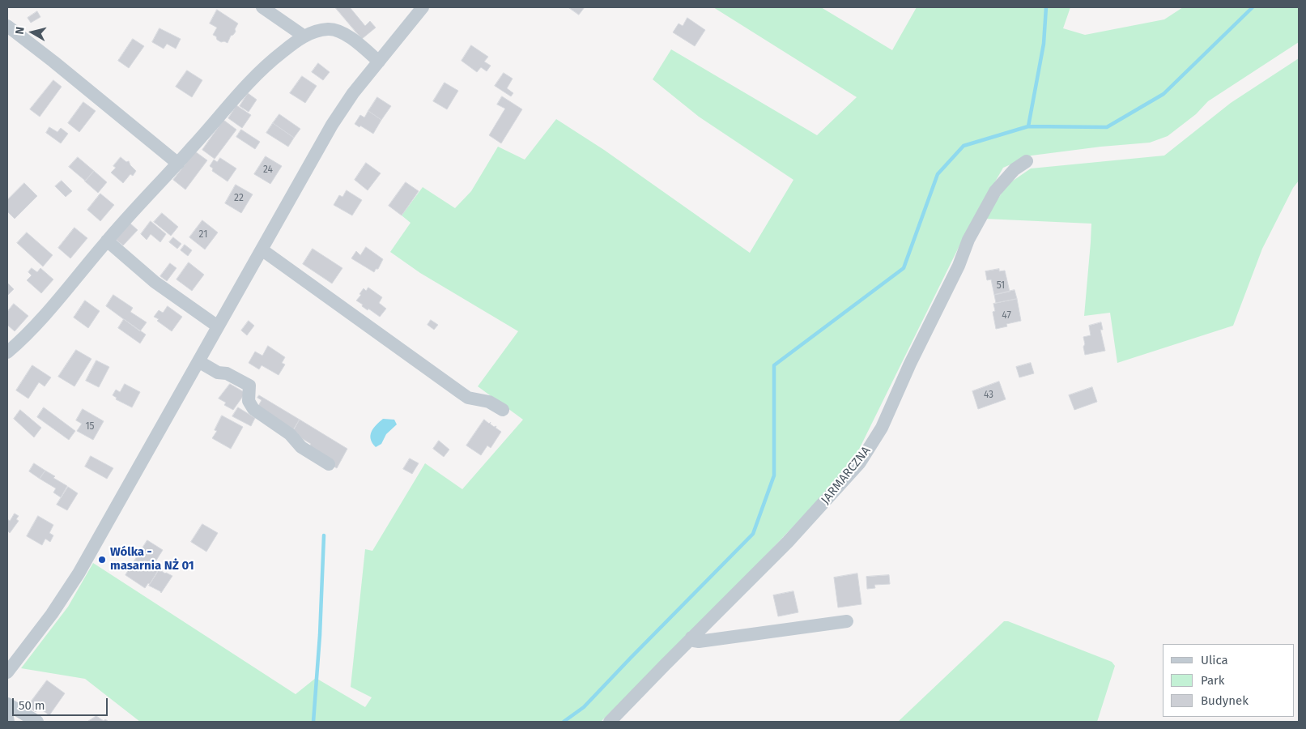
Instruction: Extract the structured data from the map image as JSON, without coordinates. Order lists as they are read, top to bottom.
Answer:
{
  "streets": {
    "street": ["JARMARCZNA"]
  },
  "places": ["Wólka - masarnia NŻ 01"],
  "house_numbers": [
    "24",
    "22",
    "21",
    "51",
    "47",
    "43",
    "15"
  ],
  "legend": ["Ulica", "Park", "Budynek"],
  "scale_bar": "50 m",
  "north": "left"
}
